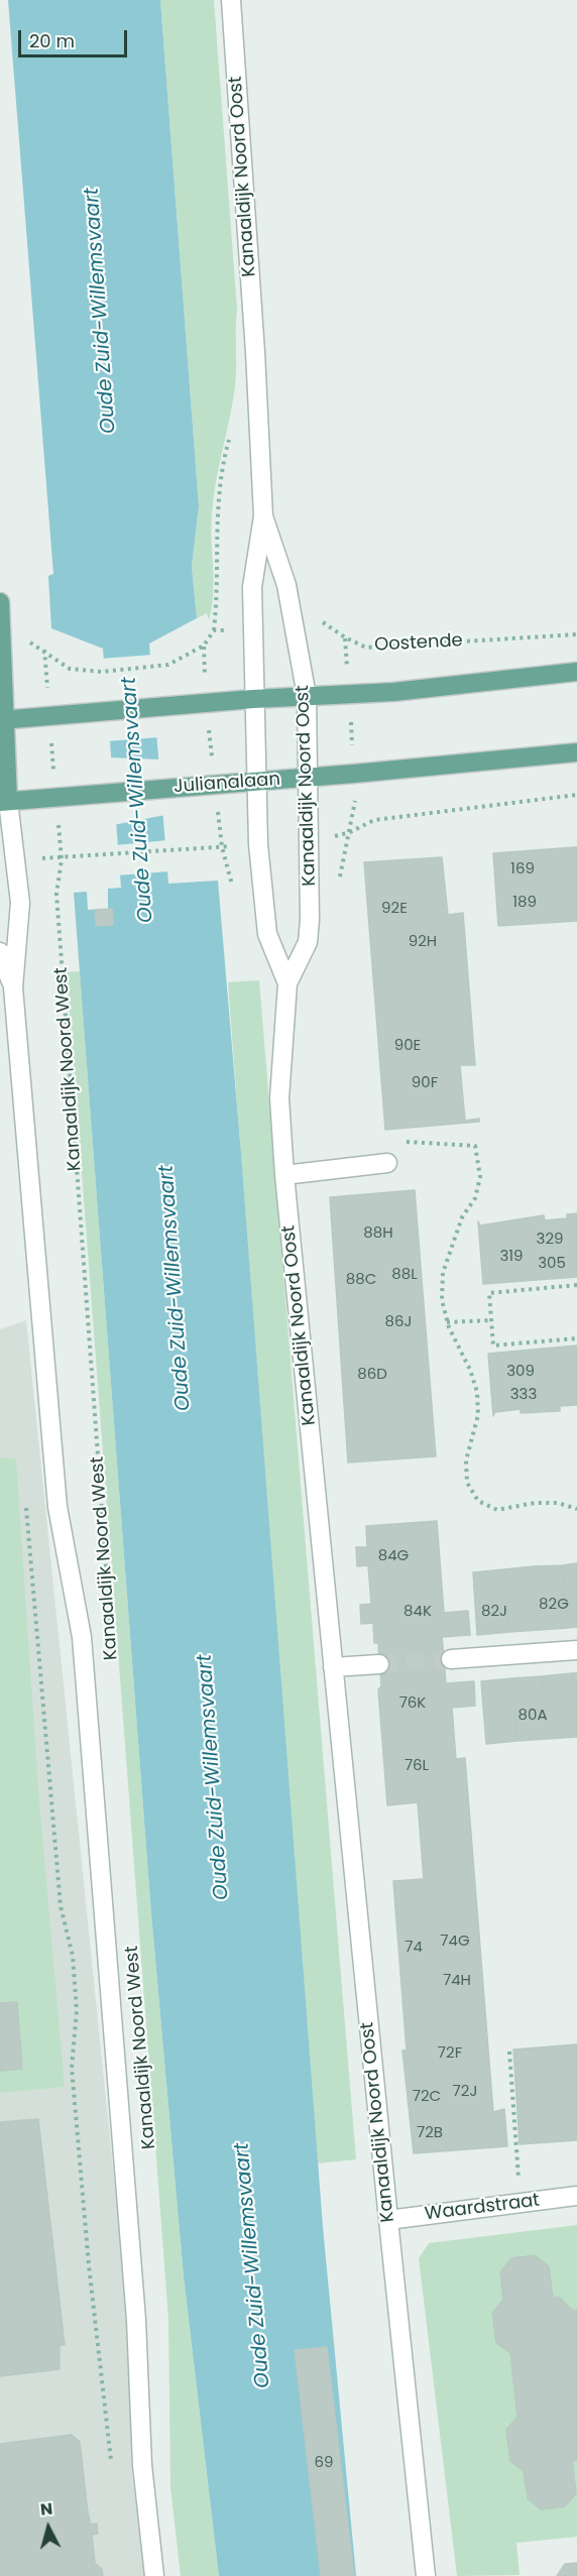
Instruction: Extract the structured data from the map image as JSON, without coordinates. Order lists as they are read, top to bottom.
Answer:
{
  "streets": {
    "main road": ["Julianalaan", "Kanaaldijk Noord West"],
    "street": ["Kanaaldijk Noord Oost", "Waardstraat"],
    "path": ["Oostende"]
  },
  "crossings": [
    ["Kanaaldijk Noord Oost", "Oostende"],
    ["Kanaaldijk Noord Oost", "Julianalaan"],
    ["Kanaaldijk Noord Oost", "Waardstraat"],
    ["Julianalaan", "Kanaaldijk Noord West"]
  ],
  "water": ["Oude Zuid-Willemsvaart"],
  "house_numbers": [
    "169",
    "189",
    "92E",
    "92H",
    "90E",
    "90F",
    "88H",
    "329",
    "319",
    "305",
    "88L",
    "88C",
    "86J",
    "309",
    "86D",
    "333",
    "84G",
    "82G",
    "84K",
    "82J",
    "76K",
    "80A",
    "76L",
    "74G",
    "74",
    "74H",
    "72F",
    "72J",
    "72C",
    "72B",
    "69"
  ],
  "scale_bar": "20 m",
  "north": "top"
}
